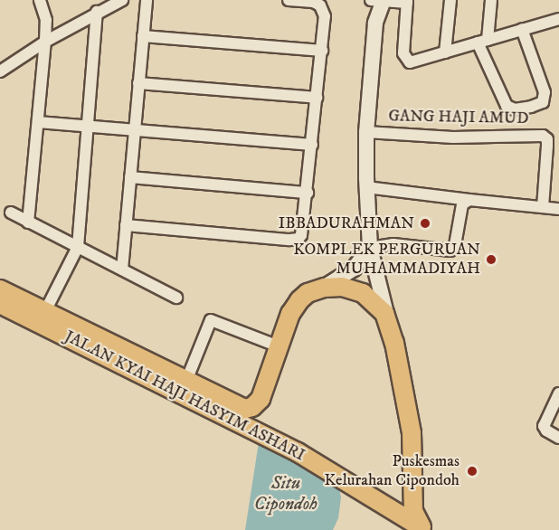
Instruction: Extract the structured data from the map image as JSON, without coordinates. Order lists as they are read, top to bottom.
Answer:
{
  "streets": {
    "main road": ["JALAN KYAI HAJI HASYIM ASHARI"],
    "street": ["GANG HAJI AMUD"]
  },
  "water": ["Situ Cipondoh"],
  "places": ["IBBADURAHMAN", "KOMPLEK PERGURUAN MUHAMMADIYAH", "Puskesmas Kelurahan Cipondoh"]
}
